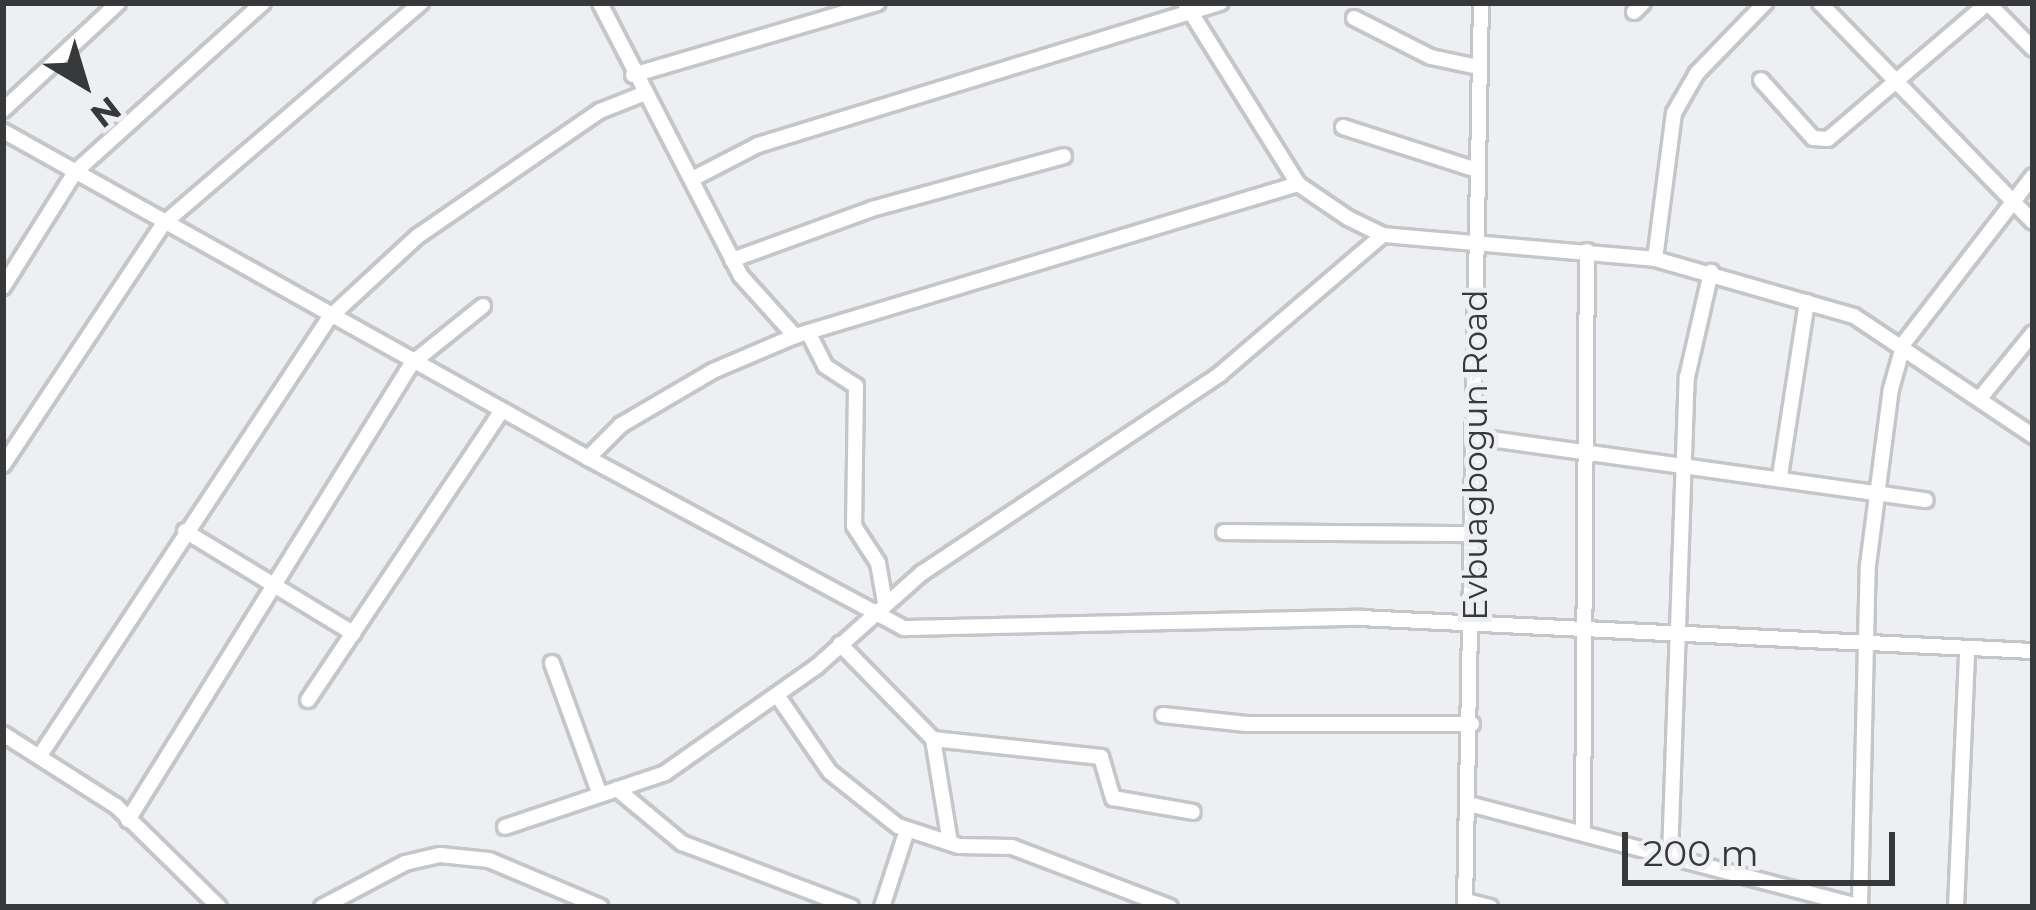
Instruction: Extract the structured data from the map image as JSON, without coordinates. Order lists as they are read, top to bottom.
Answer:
{
  "streets": {
    "street": ["Evbuagbogun Road"]
  },
  "scale_bar": "200 m",
  "north": "bottom right"
}
